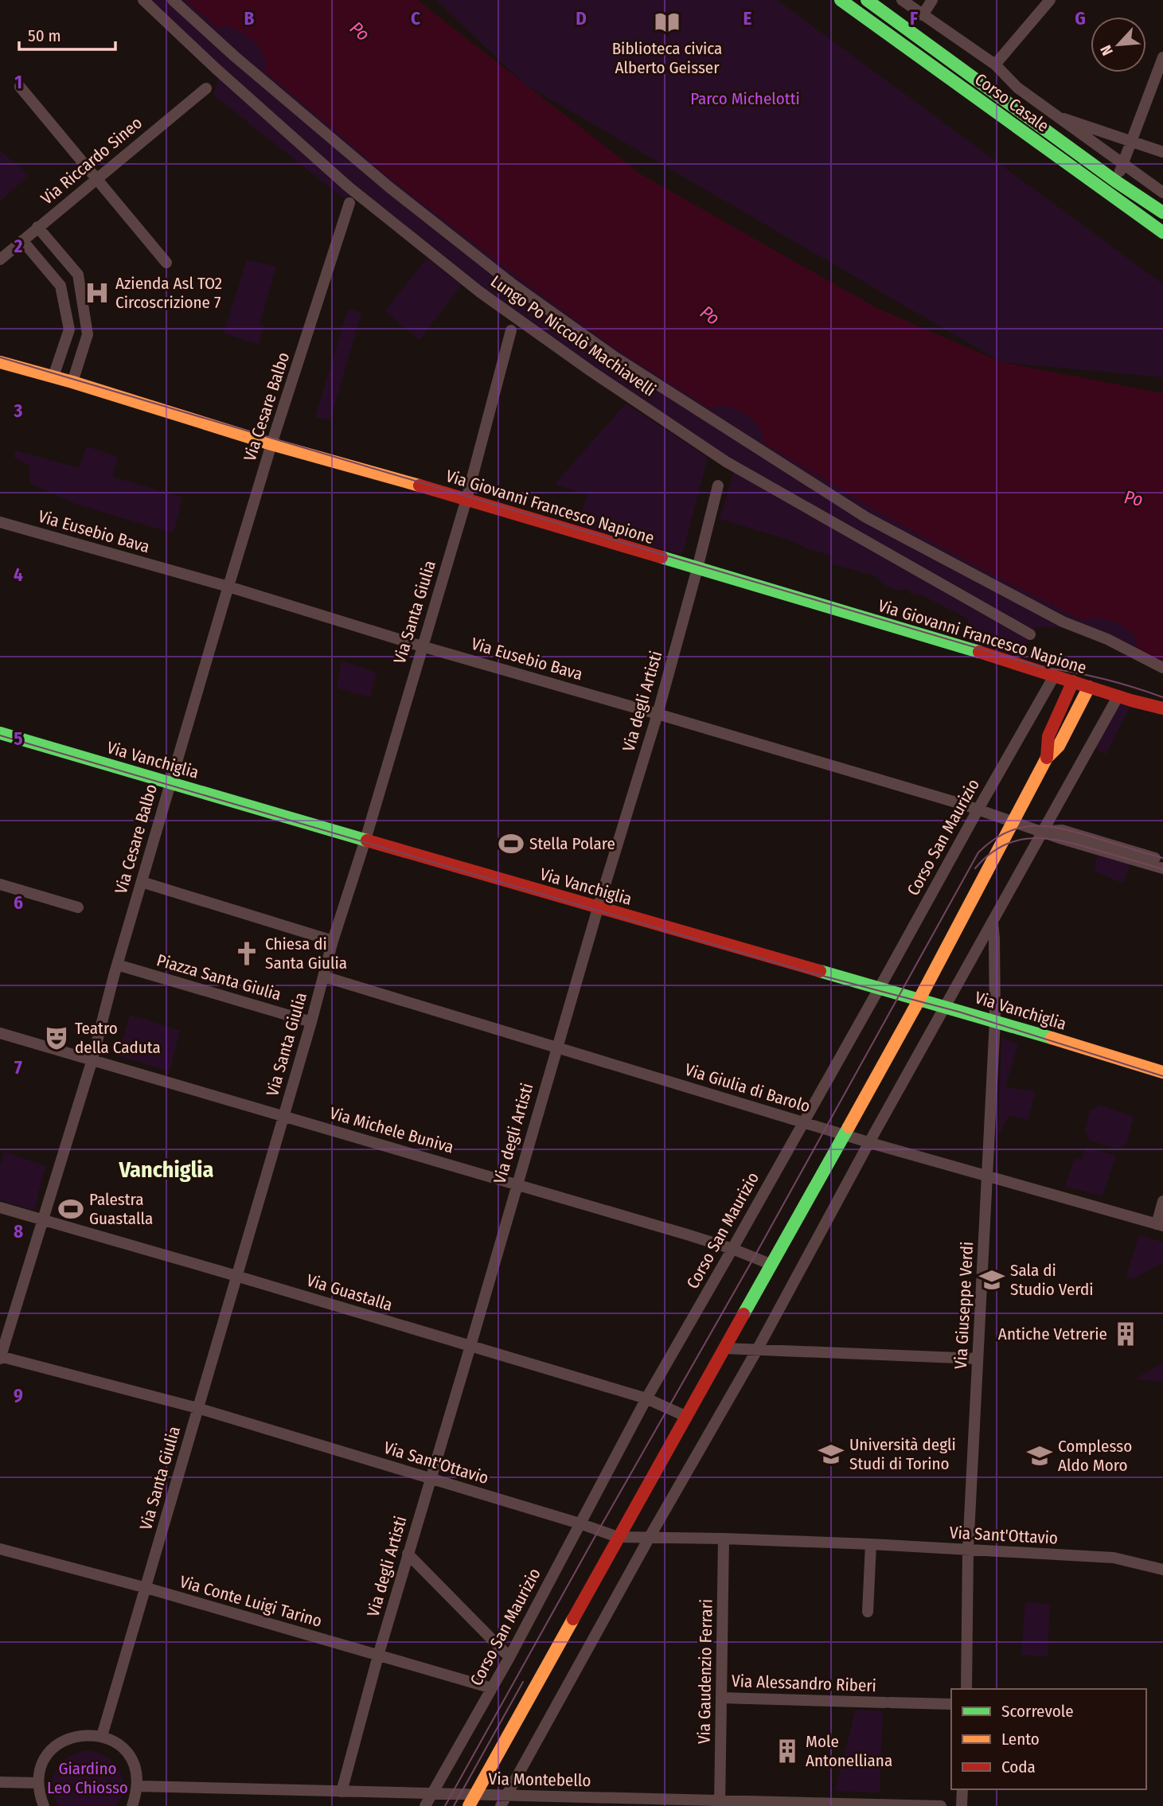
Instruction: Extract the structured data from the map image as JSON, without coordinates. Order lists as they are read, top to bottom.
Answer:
{
  "streets": {
    "street": [
      "Corso Casale",
      "Via Riccardo Sineo",
      "Lungo Po Niccolò Machiavelli",
      "Via Cesare Balbo",
      "Via Giovanni Francesco Napione",
      "Via Eusebio Bava",
      "Via Santa Giulia",
      "Via degli Artisti",
      "Via Vanchiglia",
      "Corso San Maurizio",
      "Piazza Santa Giulia",
      "Via Giulia di Barolo",
      "Via Michele Buniva",
      "Via Guastalla",
      "Via Giuseppe Verdi",
      "Via Sant'Ottavio",
      "Via Conte Luigi Tarino",
      "Via Gaudenzio Ferrari",
      "Via Alessandro Riberi",
      "Via Montebello"
    ]
  },
  "crossings": [
    ["Via Cesare Balbo", "Via Giovanni Francesco Napione"],
    ["Via Cesare Balbo", "Via Eusebio Bava"],
    ["Via Cesare Balbo", "Via Vanchiglia"],
    ["Via Cesare Balbo", "Piazza Santa Giulia"],
    ["Via Cesare Balbo", "Via Michele Buniva"],
    ["Via Cesare Balbo", "Via Guastalla"],
    ["Via Cesare Balbo", "Via Sant'Ottavio"],
    ["Via Giovanni Francesco Napione", "Via Santa Giulia"],
    ["Via Giovanni Francesco Napione", "Via degli Artisti"],
    ["Via Giovanni Francesco Napione", "Corso San Maurizio"],
    ["Via Eusebio Bava", "Via Santa Giulia"],
    ["Via Eusebio Bava", "Via degli Artisti"],
    ["Via Eusebio Bava", "Corso San Maurizio"],
    ["Via Santa Giulia", "Via Vanchiglia"],
    ["Via Santa Giulia", "Piazza Santa Giulia"],
    ["Via Santa Giulia", "Via Giulia di Barolo"],
    ["Via Santa Giulia", "Via Michele Buniva"],
    ["Via Santa Giulia", "Via Guastalla"],
    ["Via Santa Giulia", "Via Sant'Ottavio"],
    ["Via Santa Giulia", "Via Conte Luigi Tarino"],
    ["Via degli Artisti", "Via Vanchiglia"],
    ["Via degli Artisti", "Via Giulia di Barolo"],
    ["Via degli Artisti", "Via Michele Buniva"],
    ["Via degli Artisti", "Via Guastalla"],
    ["Via degli Artisti", "Via Sant'Ottavio"],
    ["Via degli Artisti", "Via Conte Luigi Tarino"],
    ["Via degli Artisti", "Via Montebello"],
    ["Via Vanchiglia", "Corso San Maurizio"],
    ["Via Vanchiglia", "Via Giuseppe Verdi"],
    ["Corso San Maurizio", "Via Giulia di Barolo"],
    ["Corso San Maurizio", "Via Michele Buniva"],
    ["Corso San Maurizio", "Via Guastalla"],
    ["Corso San Maurizio", "Via Sant'Ottavio"],
    ["Corso San Maurizio", "Via Conte Luigi Tarino"],
    ["Corso San Maurizio", "Via Montebello"],
    ["Via Giulia di Barolo", "Via Giuseppe Verdi"],
    ["Via Giuseppe Verdi", "Via Sant'Ottavio"],
    ["Via Sant'Ottavio", "Via Gaudenzio Ferrari"],
    ["Via Gaudenzio Ferrari", "Via Alessandro Riberi"],
    ["Via Gaudenzio Ferrari", "Via Montebello"]
  ],
  "districts": ["Vanchiglia"],
  "water": ["Po"],
  "parks": ["Parco Michelotti", "Giardino Leo Chiosso"],
  "places": {
    "library": ["Biblioteca civica Alberto Geisser"],
    "hospital": ["Azienda Asl TO2 Circoscrizione 7"],
    "sports": ["Stella Polare", "Palestra Guastalla"],
    "church": ["Chiesa di Santa Giulia"],
    "theatre": ["Teatro della Caduta"],
    "school or university": ["Sala di Studio Verdi", "Università degli Studi di Torino", "Complesso Aldo Moro"],
    "building": ["Antiche Vetrerie", "Mole Antonelliana"]
  },
  "legend": ["Scorrevole", "Lento", "Coda"],
  "scale_bar": "50 m",
  "north": "bottom left",
  "grid": {
    "columns": [
      "B",
      "C",
      "D",
      "E",
      "F",
      "G"
    ],
    "rows": [
      "1",
      "2",
      "3",
      "4",
      "5",
      "6",
      "7",
      "8",
      "9"
    ]
  }
}
